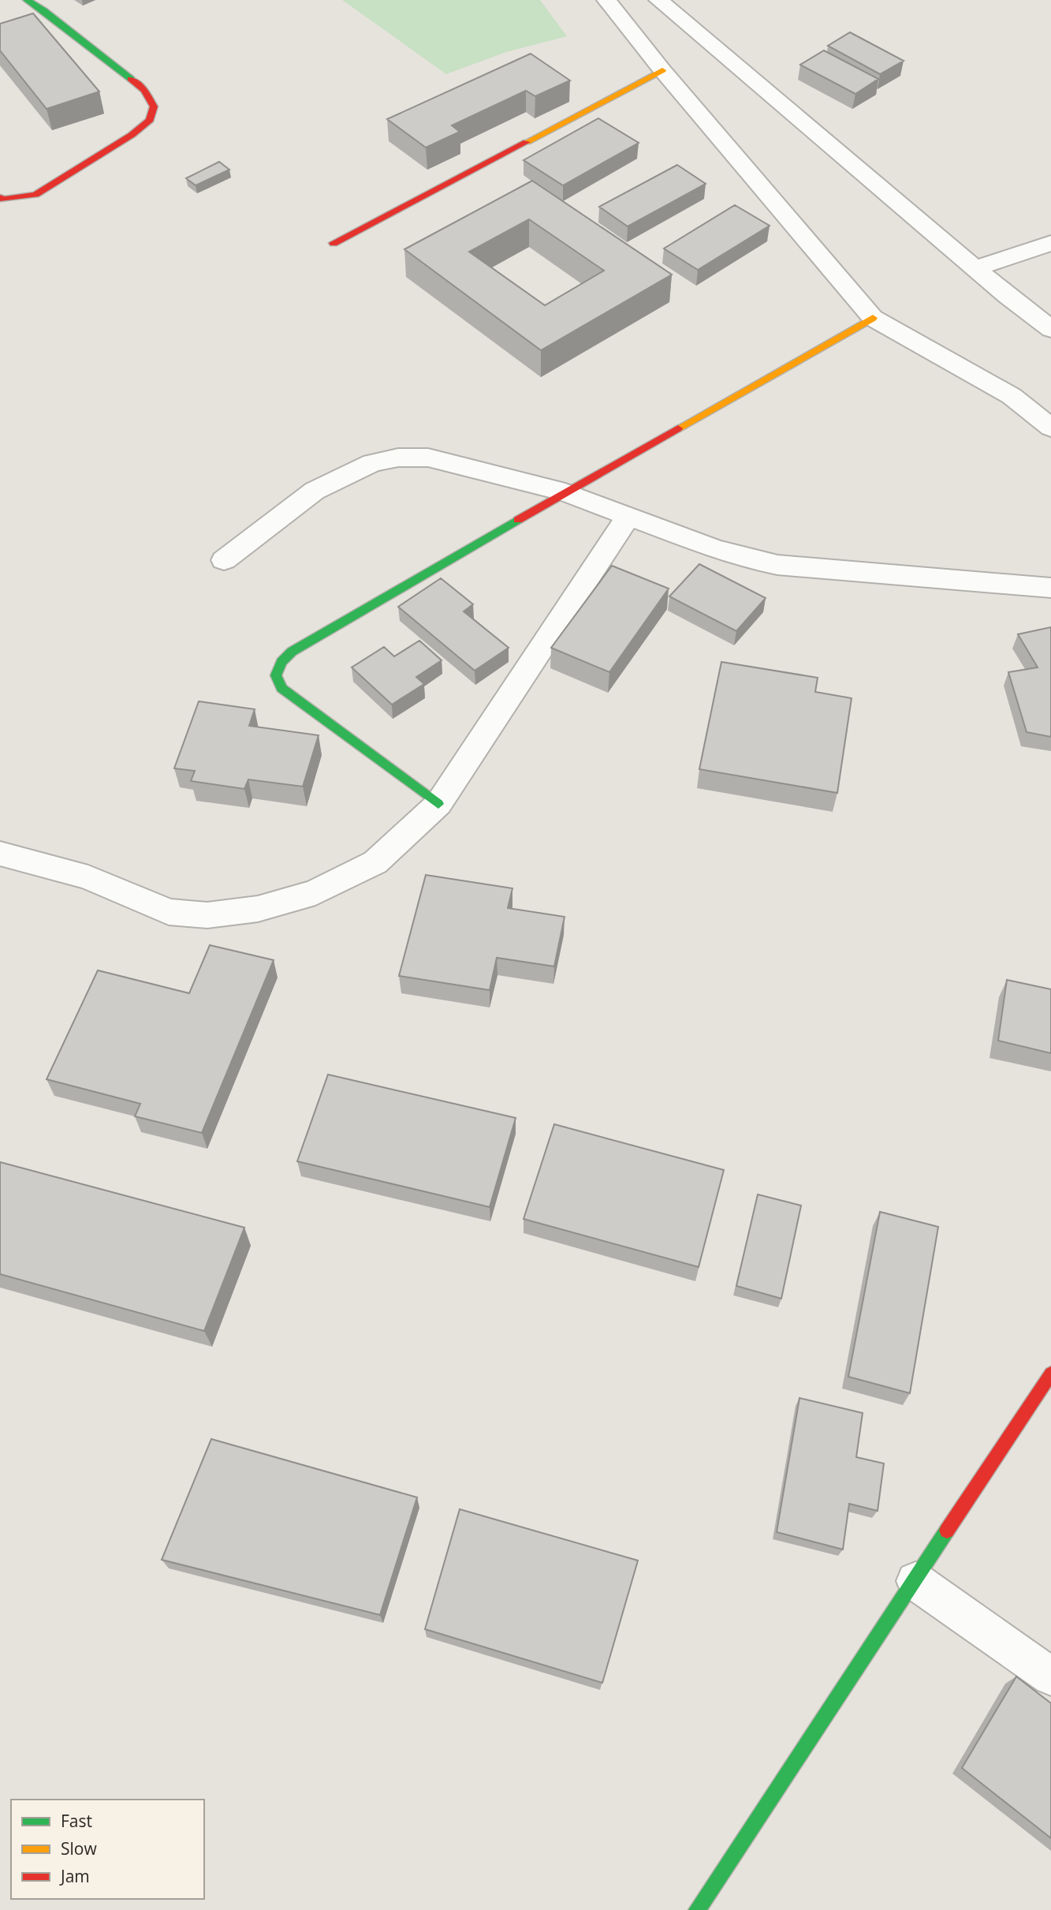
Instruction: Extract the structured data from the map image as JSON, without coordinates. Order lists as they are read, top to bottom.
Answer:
{
  "legend": ["Fast", "Slow", "Jam"]
}
